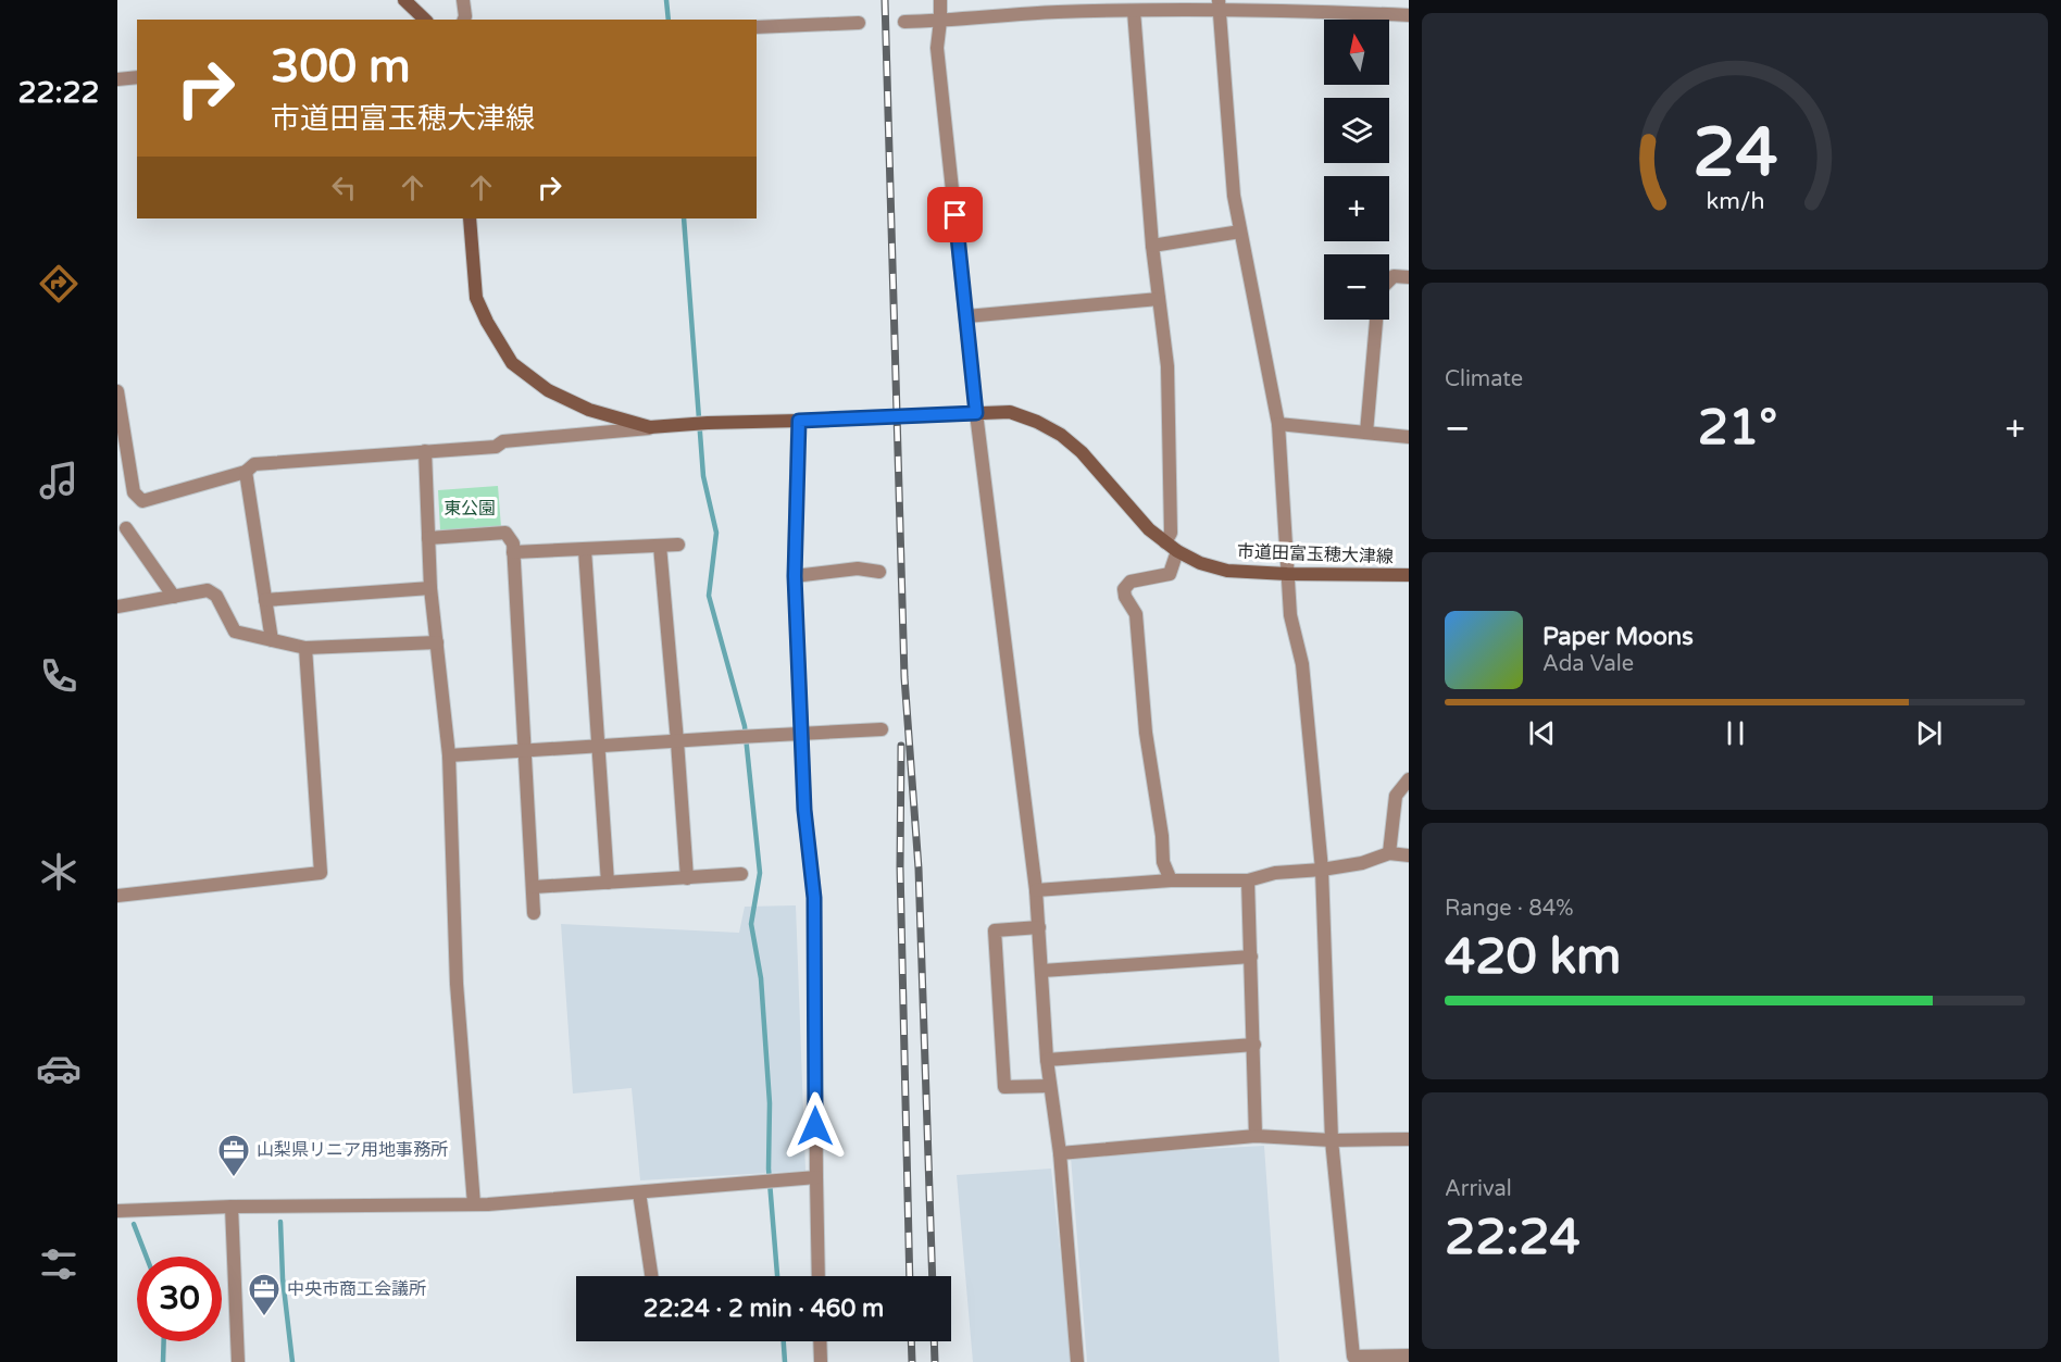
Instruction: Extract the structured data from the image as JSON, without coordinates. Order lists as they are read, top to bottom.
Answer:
{
  "streets": {
    "street": ["市道田富玉穂大津線"]
  },
  "parks": ["東公園"],
  "places": {
    "office": ["山梨県リニア用地事務所", "中央市商工会議所"]
  },
  "north": "top",
  "page": {
    "tabs": "22:22",
    "map_buttons": ["+", "−"],
    "turn": ["300 m", "市道田富玉穂大津線"],
    "tile": [
      "Climate",
      ["Range · 84%", "420 km"],
      ["Arrival", "22:24"]
    ],
    "heat": ["−", "21°", "+"],
    "song": ["Paper Moons", "Ada Vale"],
    "limit": "30",
    "trip": "22:24 · 2 min · 460 m",
    "gauge": ["24", "km/h"]
  }
}
